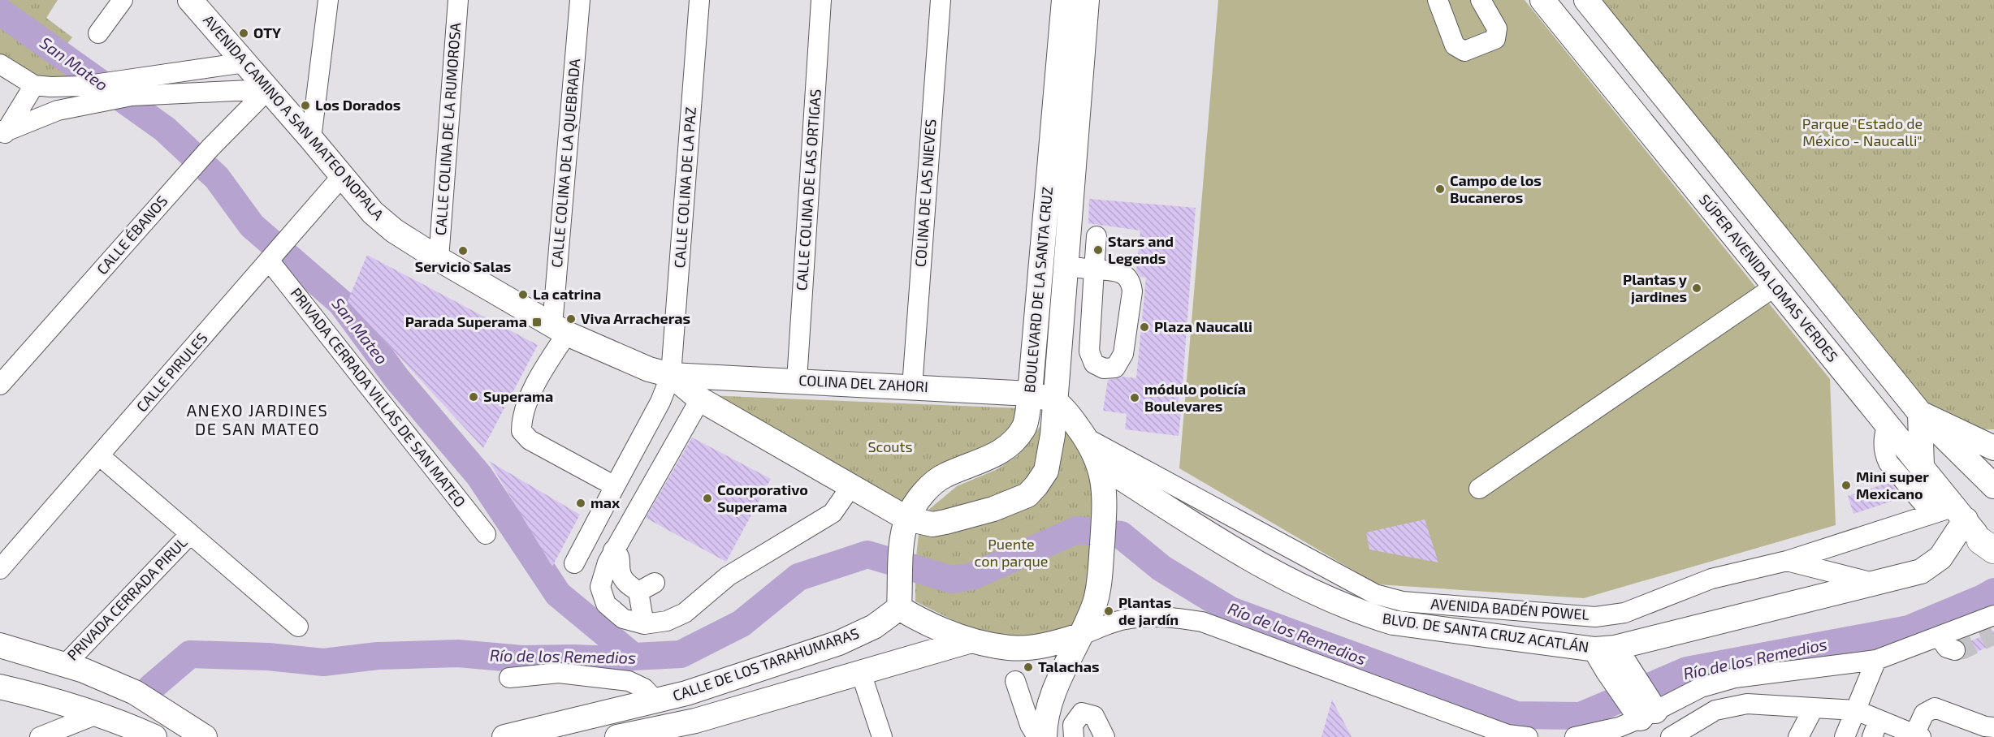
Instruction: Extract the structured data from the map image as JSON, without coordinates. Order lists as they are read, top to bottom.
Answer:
{
  "streets": {
    "main road": [
      "AVENIDA CAMINO A SAN MATEO NOPALA",
      "SÚPER AVENIDA LOMAS VERDES",
      "BOULEVARD DE LA SANTA CRUZ",
      "COLINA DEL ZAHORI",
      "BLVD. DE SANTA CRUZ ACATLÁN",
      "CALLE DE LOS TARAHUMARAS"
    ],
    "street": [
      "CALLE COLINA DE LA RUMOROSA",
      "CALLE COLINA DE LA QUEBRADA",
      "CALLE COLINA DE LA PAZ",
      "CALLE COLINA DE LAS ORTIGAS",
      "COLINA DE LAS NIEVES",
      "CALLE ÉBANOS",
      "CALLE PIRULES",
      "PRIVADA CERRADA VILLAS DE SAN MATEO",
      "PRIVADA CERRADA PIRUL",
      "AVENIDA BADÉN POWEL"
    ]
  },
  "crossings": [
    ["AVENIDA CAMINO A SAN MATEO NOPALA", "CALLE COLINA DE LA RUMOROSA"],
    ["AVENIDA CAMINO A SAN MATEO NOPALA", "CALLE COLINA DE LA QUEBRADA"],
    ["AVENIDA CAMINO A SAN MATEO NOPALA", "CALLE COLINA DE LA PAZ"],
    ["AVENIDA CAMINO A SAN MATEO NOPALA", "CALLE ÉBANOS"],
    ["AVENIDA CAMINO A SAN MATEO NOPALA", "BOULEVARD DE LA SANTA CRUZ"],
    ["AVENIDA CAMINO A SAN MATEO NOPALA", "CALLE PIRULES"],
    ["AVENIDA CAMINO A SAN MATEO NOPALA", "COLINA DEL ZAHORI"],
    ["CALLE COLINA DE LA PAZ", "COLINA DEL ZAHORI"],
    ["CALLE COLINA DE LAS ORTIGAS", "COLINA DEL ZAHORI"],
    ["COLINA DE LAS NIEVES", "COLINA DEL ZAHORI"],
    ["SÚPER AVENIDA LOMAS VERDES", "AVENIDA BADÉN POWEL"],
    ["SÚPER AVENIDA LOMAS VERDES", "BLVD. DE SANTA CRUZ ACATLÁN"],
    ["BOULEVARD DE LA SANTA CRUZ", "COLINA DEL ZAHORI"],
    ["BOULEVARD DE LA SANTA CRUZ", "AVENIDA BADÉN POWEL"],
    ["BOULEVARD DE LA SANTA CRUZ", "BLVD. DE SANTA CRUZ ACATLÁN"],
    ["BOULEVARD DE LA SANTA CRUZ", "CALLE DE LOS TARAHUMARAS"],
    ["CALLE PIRULES", "PRIVADA CERRADA VILLAS DE SAN MATEO"],
    ["AVENIDA BADÉN POWEL", "BLVD. DE SANTA CRUZ ACATLÁN"]
  ],
  "districts": ["ANEXO JARDINES DE SAN MATEO"],
  "water": ["San Mateo", "Río de los Remedios"],
  "parks": ["Parque \"Estado de México - Naucalli\"", "Scouts", "Puente con parque"],
  "places": {
    "other": [
      "OTY",
      "Los Dorados",
      "Campo de los Bucaneros",
      "Stars and Legends",
      "Servicio Salas",
      "Plantas y jardines",
      "La catrina",
      "Viva Arracheras",
      "Plaza Naucalli",
      "Superama",
      "módulo policía Boulevares",
      "Mini super Mexicano",
      "Coorporativo Superama",
      "max",
      "Plantas de jardín",
      "Talachas"
    ],
    "transit": ["Parada Superama"]
  }
}
